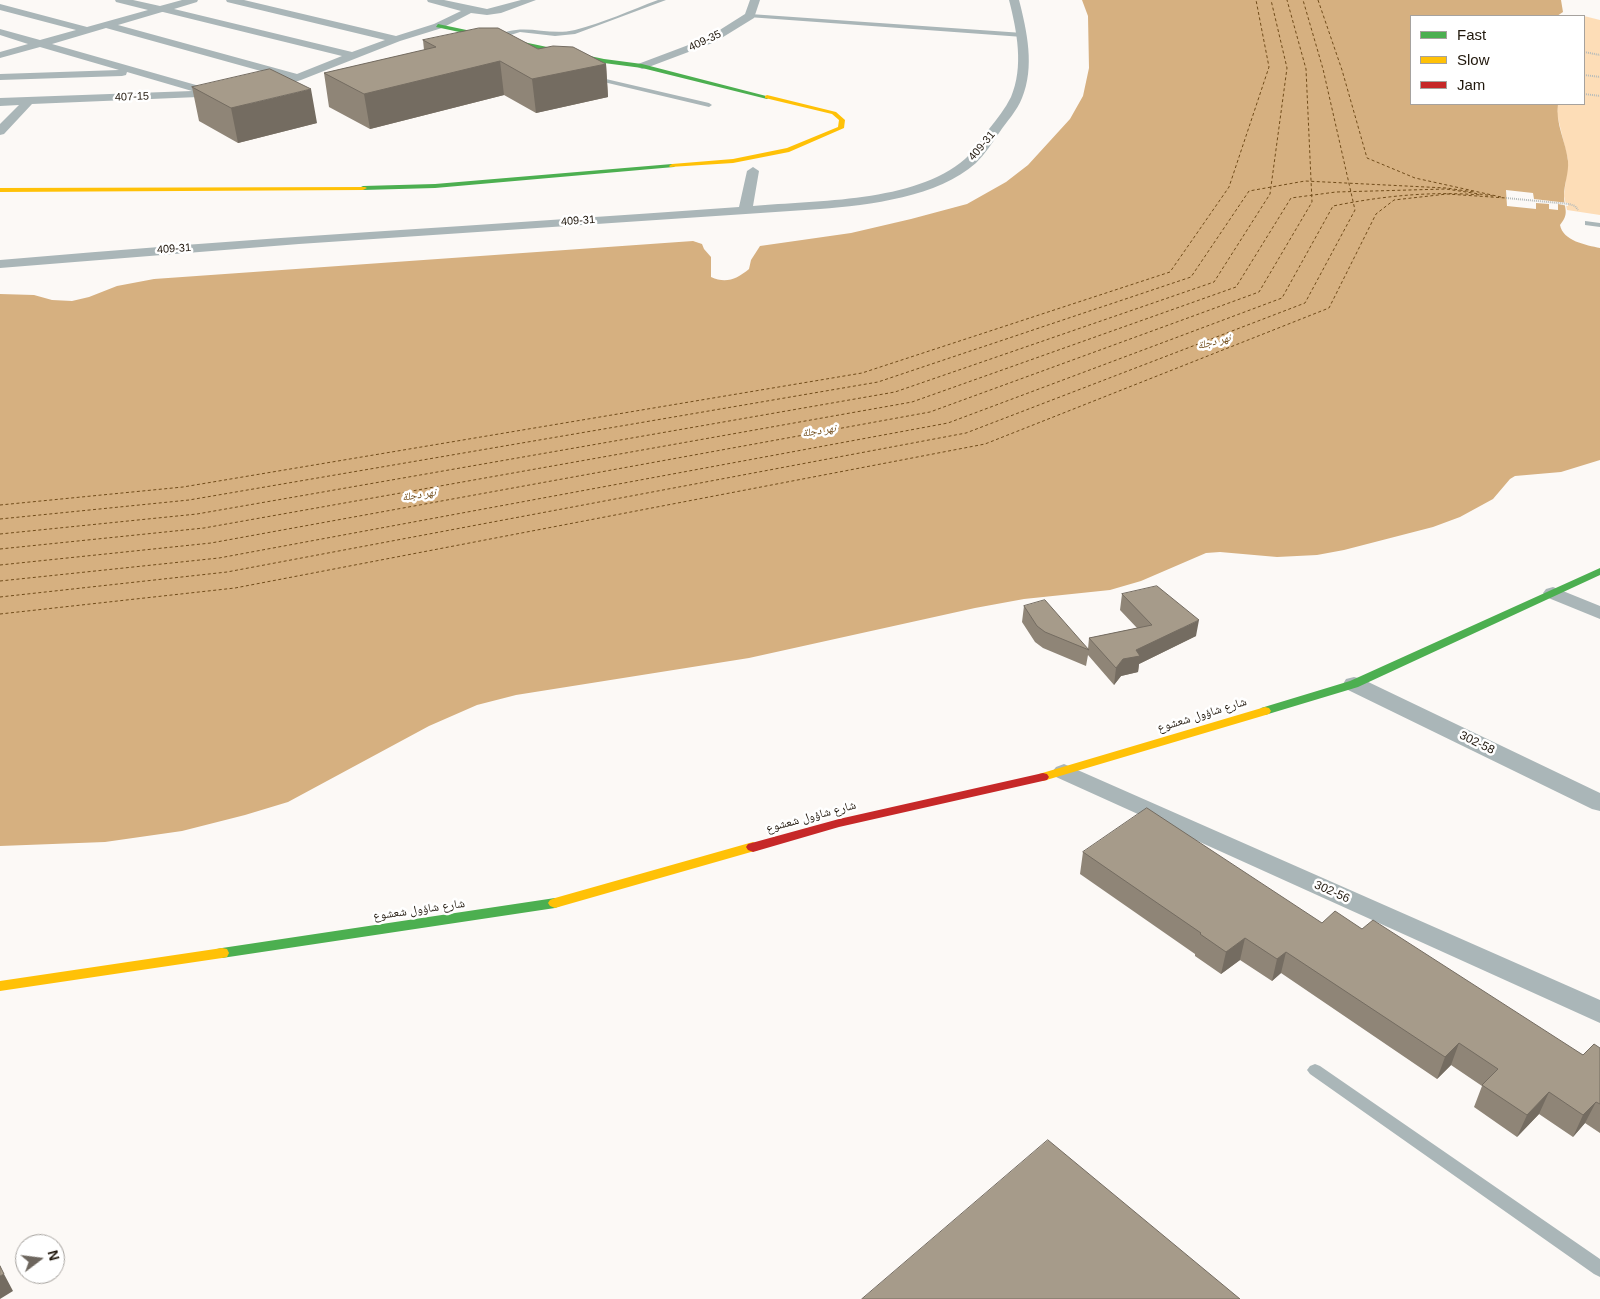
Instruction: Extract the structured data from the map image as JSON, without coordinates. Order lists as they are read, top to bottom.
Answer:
{
  "streets": {
    "street": [
      "409-35",
      "407-15",
      "409-31",
      "شارع شاؤول شعشوع",
      "302-58",
      "302-56"
    ]
  },
  "crossings": [
    ["شارع شاؤول شعشوع", "302-58"],
    ["شارع شاؤول شعشوع", "302-56"]
  ],
  "water": ["نهر دجلة"],
  "legend": ["Fast", "Slow", "Jam"],
  "north": "right"
}
